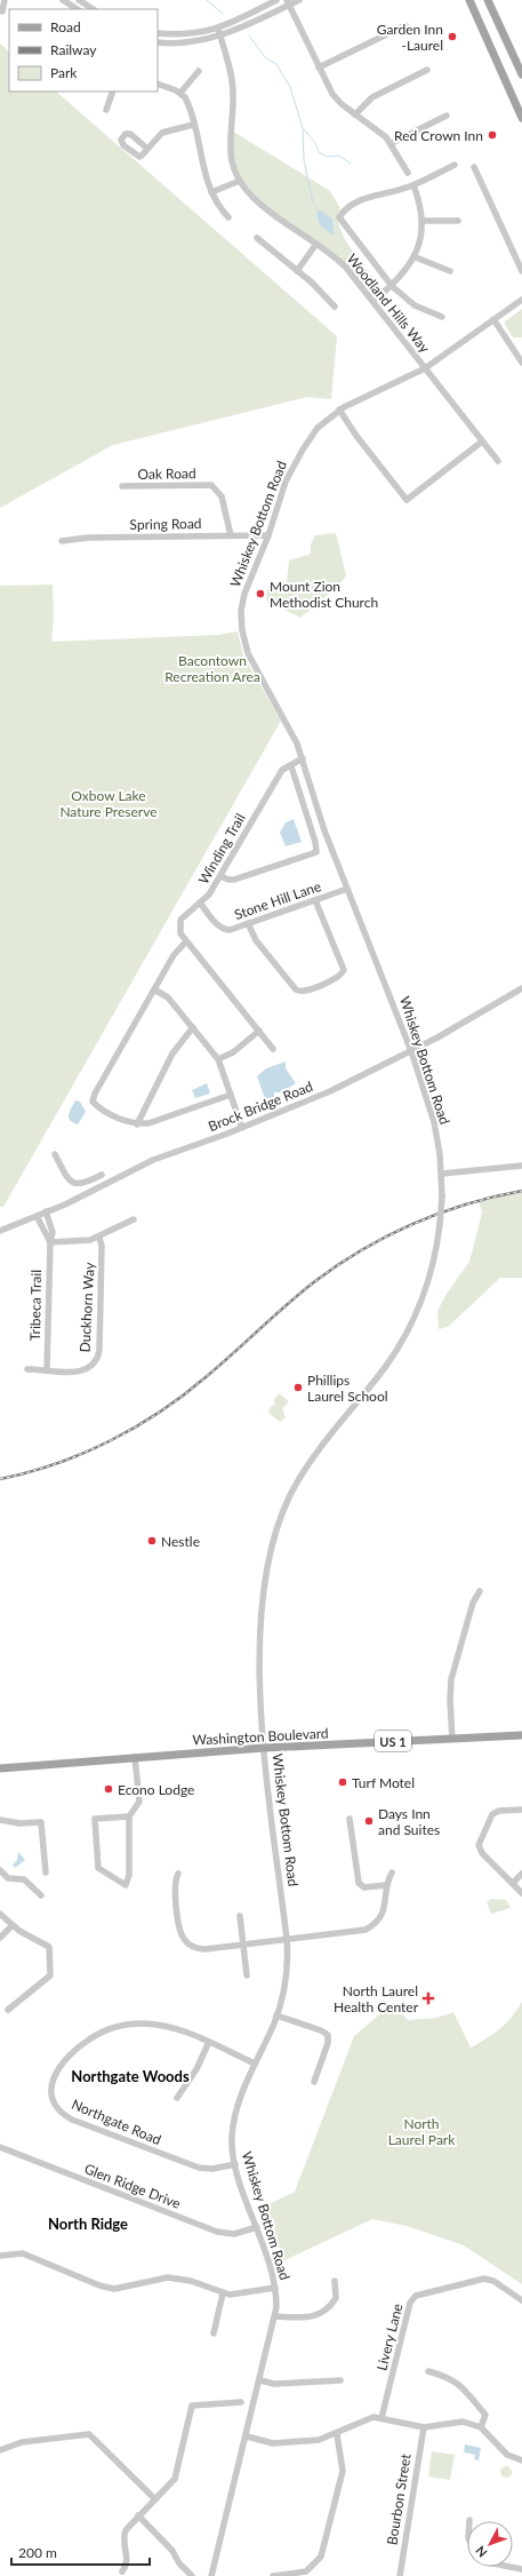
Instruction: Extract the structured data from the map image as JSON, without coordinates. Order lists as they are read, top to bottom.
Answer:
{
  "streets": {
    "main road": ["Washington Boulevard", "US 1"],
    "street": [
      "Woodland Hills Way",
      "Oak Road",
      "Spring Road",
      "Whiskey Bottom Road",
      "Winding Trail",
      "Stone Hill Lane",
      "Brock Bridge Road",
      "Tribeca Trail",
      "Duckhorn Way",
      "Northgate Road",
      "Glen Ridge Drive",
      "Livery Lane",
      "Bourbon Street"
    ]
  },
  "crossings": [
    ["Woodland Hills Way", "Whiskey Bottom Road"],
    ["Oak Road", "Spring Road"],
    ["Spring Road", "Whiskey Bottom Road"],
    ["Whiskey Bottom Road", "Winding Trail"],
    ["Whiskey Bottom Road", "Stone Hill Lane"],
    ["Whiskey Bottom Road", "Brock Bridge Road"],
    ["Whiskey Bottom Road", "Washington Boulevard"],
    ["Whiskey Bottom Road", "Northgate Road"],
    ["Whiskey Bottom Road", "Glen Ridge Drive"],
    ["Winding Trail", "Stone Hill Lane"],
    ["Brock Bridge Road", "Tribeca Trail"],
    ["Tribeca Trail", "Duckhorn Way"]
  ],
  "districts": ["Northgate Woods", "North Ridge"],
  "parks": ["Bacontown Recreation Area", "Oxbow Lake Nature Preserve", "North Laurel Park"],
  "places": {
    "other": [
      "Garden Inn -Laurel",
      "Red Crown Inn",
      "Mount Zion Methodist Church",
      "Phillips Laurel School",
      "Nestle",
      "Turf Motel",
      "Econo Lodge",
      "Days Inn and Suites"
    ],
    "health": ["North Laurel Health Center"]
  },
  "legend": ["Road", "Railway", "Park"],
  "scale_bar": "200 m",
  "north": "bottom left"
}
